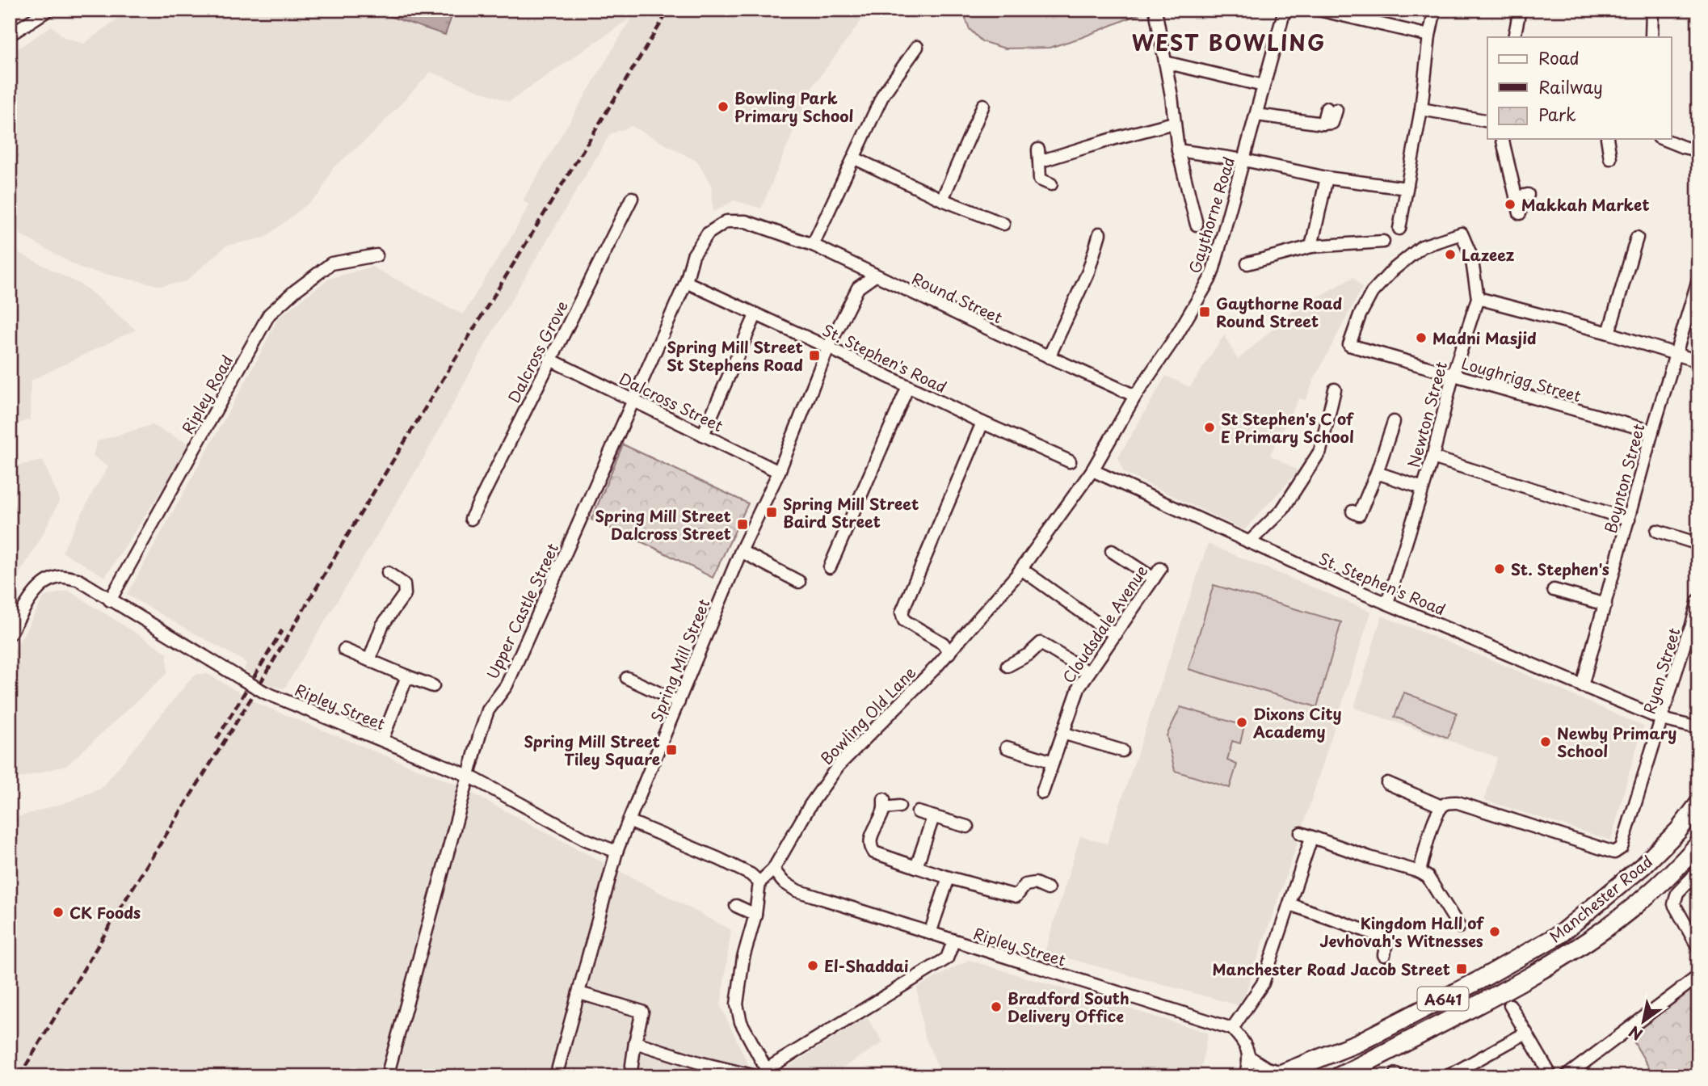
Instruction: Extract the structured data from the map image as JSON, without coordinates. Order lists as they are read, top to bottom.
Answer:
{
  "streets": {
    "main road": ["Manchester Road", "A641"],
    "street": [
      "Gaythorne Road",
      "Round Street",
      "Dalcross Grove",
      "St. Stephen's Road",
      "Loughrigg Street",
      "Ripley Road",
      "Dalcross Street",
      "Newton Street",
      "Boynton Street",
      "Upper Castle Street",
      "Cloudsdale Avenue",
      "Spring Mill Street",
      "Ryan Street",
      "Ripley Street",
      "Bowling Old Lane"
    ]
  },
  "crossings": [
    ["Gaythorne Road", "Round Street"],
    ["Gaythorne Road", "St. Stephen's Road"],
    ["Gaythorne Road", "Bowling Old Lane"],
    ["Round Street", "Upper Castle Street"],
    ["Round Street", "Spring Mill Street"],
    ["Dalcross Grove", "Dalcross Street"],
    ["St. Stephen's Road", "Newton Street"],
    ["St. Stephen's Road", "Boynton Street"],
    ["St. Stephen's Road", "Upper Castle Street"],
    ["St. Stephen's Road", "Spring Mill Street"],
    ["St. Stephen's Road", "Ryan Street"],
    ["St. Stephen's Road", "Bowling Old Lane"],
    ["Loughrigg Street", "Newton Street"],
    ["Loughrigg Street", "Boynton Street"],
    ["Ripley Road", "Ripley Street"],
    ["Dalcross Street", "Upper Castle Street"],
    ["Dalcross Street", "Spring Mill Street"],
    ["Upper Castle Street", "Ripley Street"],
    ["Spring Mill Street", "Ripley Street"],
    ["Ripley Street", "Bowling Old Lane"]
  ],
  "districts": ["WEST BOWLING"],
  "places": {
    "other": [
      "Bowling Park Primary School",
      "Makkah Market",
      "Lazeez",
      "Madni Masjid",
      "St Stephen's C of E Primary School",
      "St. Stephen's",
      "Dixons City Academy",
      "Newby Primary School",
      "CK Foods",
      "Kingdom Hall of Jevhovah's Witnesses",
      "El-Shaddai",
      "Bradford South Delivery Office"
    ],
    "transit": [
      "Gaythorne Road Round Street",
      "Spring Mill Street St Stephens Road",
      "Spring Mill Street Baird Street",
      "Spring Mill Street Dalcross Street",
      "Spring Mill Street Tiley Square",
      "Manchester Road Jacob Street"
    ]
  },
  "legend": ["Road", "Railway", "Park"],
  "north": "bottom left"
}
